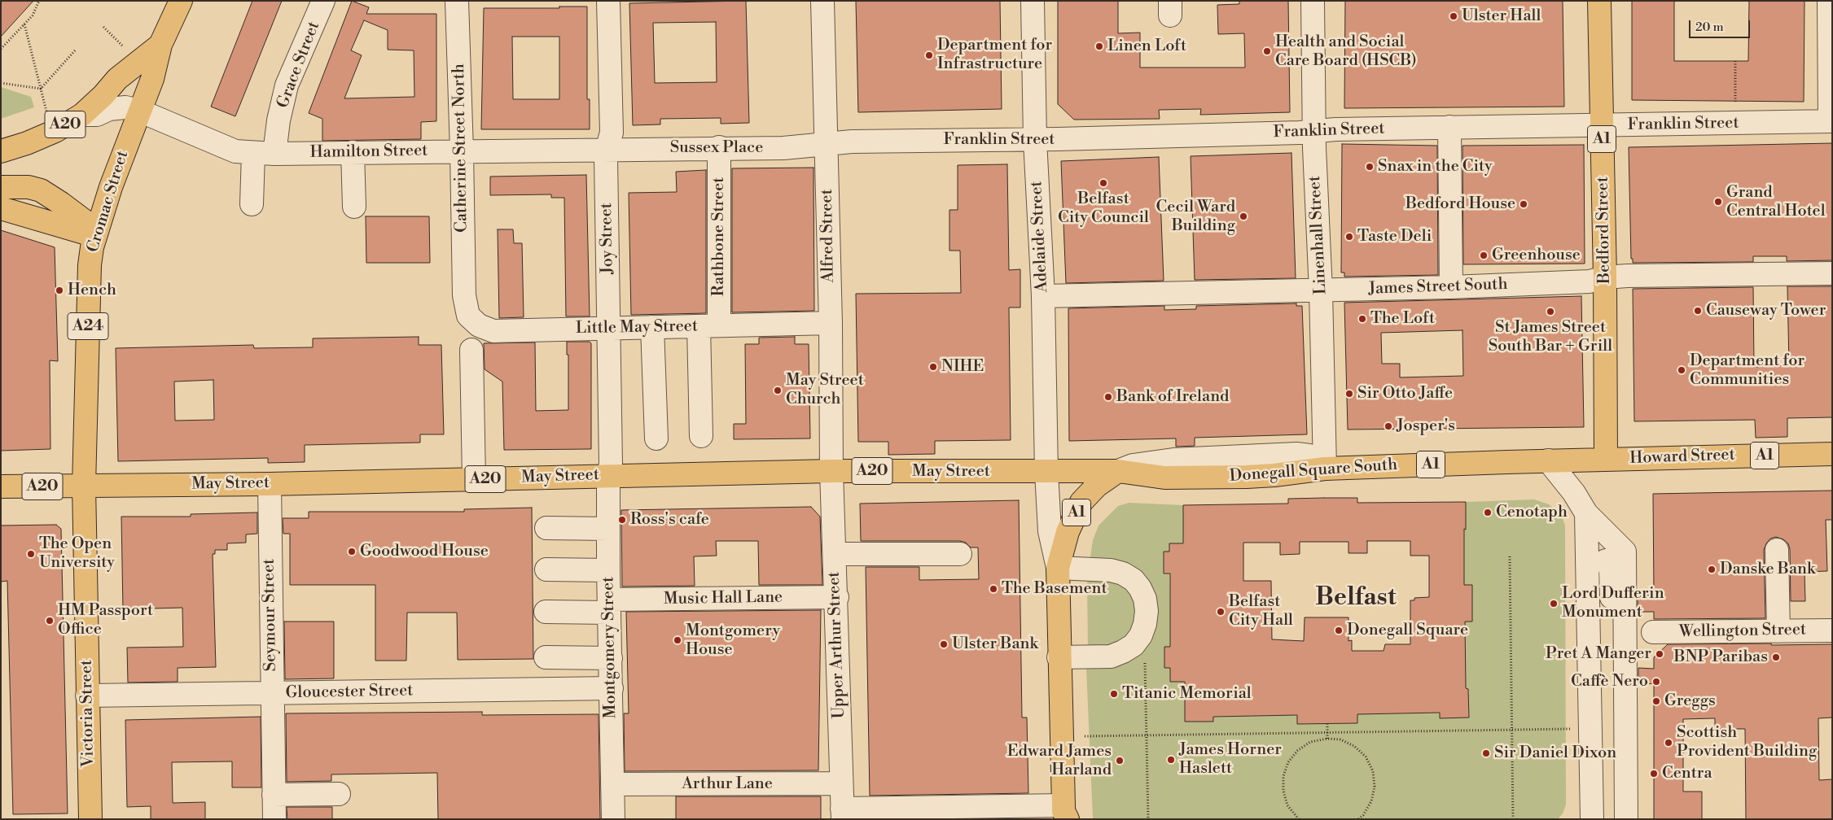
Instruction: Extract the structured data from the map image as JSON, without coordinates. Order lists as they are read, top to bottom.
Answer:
{
  "streets": {
    "main road": [
      "A20",
      "A1",
      "Cromac Street",
      "Bedford Street",
      "A24",
      "Howard Street",
      "Donegall Square South",
      "May Street",
      "Victoria Street"
    ],
    "street": [
      "Grace Street",
      "Franklin Street",
      "Catherine Street North",
      "Sussex Place",
      "Hamilton Street",
      "Linenhall Street",
      "Alfred Street",
      "Rathbone Street",
      "Adelaide Street",
      "Joy Street",
      "James Street South",
      "Little May Street",
      "Music Hall Lane",
      "Seymour Street",
      "Wellington Street",
      "Upper Arthur Street",
      "Montgomery Street",
      "Gloucester Street",
      "Arthur Lane"
    ]
  },
  "crossings": [
    ["Grace Street", "Hamilton Street"],
    ["A20", "Hamilton Street"],
    ["A20", "Cromac Street"],
    ["Franklin Street", "Sussex Place"],
    ["Franklin Street", "Bedford Street"],
    ["Franklin Street", "Linenhall Street"],
    ["Franklin Street", "Alfred Street"],
    ["Franklin Street", "Adelaide Street"],
    ["A1", "Adelaide Street"],
    ["A1", "Donegall Square South"],
    ["Catherine Street North", "Hamilton Street"],
    ["Catherine Street North", "Little May Street"],
    ["Sussex Place", "Hamilton Street"],
    ["Sussex Place", "Alfred Street"],
    ["Sussex Place", "Rathbone Street"],
    ["Sussex Place", "Joy Street"],
    ["Hamilton Street", "Cromac Street"],
    ["Hamilton Street", "Joy Street"],
    ["Cromac Street", "May Street"],
    ["Cromac Street", "Victoria Street"],
    ["Bedford Street", "James Street South"],
    ["Bedford Street", "Howard Street"],
    ["Bedford Street", "Donegall Square South"],
    ["Linenhall Street", "James Street South"],
    ["Linenhall Street", "Donegall Square South"],
    ["Alfred Street", "Little May Street"],
    ["Alfred Street", "May Street"],
    ["Alfred Street", "Upper Arthur Street"],
    ["Rathbone Street", "Little May Street"],
    ["Adelaide Street", "James Street South"],
    ["Adelaide Street", "Donegall Square South"],
    ["Adelaide Street", "May Street"],
    ["Joy Street", "Little May Street"],
    ["Joy Street", "May Street"],
    ["Joy Street", "Montgomery Street"],
    ["Howard Street", "Donegall Square South"],
    ["Donegall Square South", "May Street"],
    ["May Street", "Seymour Street"],
    ["May Street", "Upper Arthur Street"],
    ["May Street", "Montgomery Street"],
    ["May Street", "Victoria Street"],
    ["Music Hall Lane", "Upper Arthur Street"],
    ["Music Hall Lane", "Montgomery Street"],
    ["Seymour Street", "Gloucester Street"],
    ["Upper Arthur Street", "Arthur Lane"],
    ["Montgomery Street", "Gloucester Street"],
    ["Montgomery Street", "Arthur Lane"],
    ["Gloucester Street", "Victoria Street"]
  ],
  "districts": ["Belfast"],
  "places": [
    "Ulster Hall",
    "Linen Loft",
    "Health and Social Care Board (HSCB)",
    "Department for Infrastructure",
    "Snax in the City",
    "Belfast City Council",
    "Grand Central Hotel",
    "Bedford House",
    "Cecil Ward Building",
    "Taste Deli",
    "Greenhouse",
    "Hench",
    "Causeway Tower",
    "St James Street South Bar + Grill",
    "The Loft",
    "NIHE",
    "Department for Communities",
    "May Street Church",
    "Sir Otto Jaffe",
    "Bank of Ireland",
    "Josper's",
    "Cenotaph",
    "Ross's cafe",
    "Goodwood House",
    "The Open University",
    "Danske Bank",
    "The Basement",
    "Lord Dufferin Monument",
    "Belfast City Hall",
    "HM Passport Office",
    "Donegall Square",
    "Montgomery House",
    "Ulster Bank",
    "Pret A Manger",
    "BNP Paribas",
    "Caffè Nero",
    "Titanic Memorial",
    "Greggs",
    "Scottish Provident Building",
    "Sir Daniel Dixon",
    "James Horner Haslett",
    "Edward James Harland",
    "Centra"
  ],
  "scale_bar": "20 m"
}
